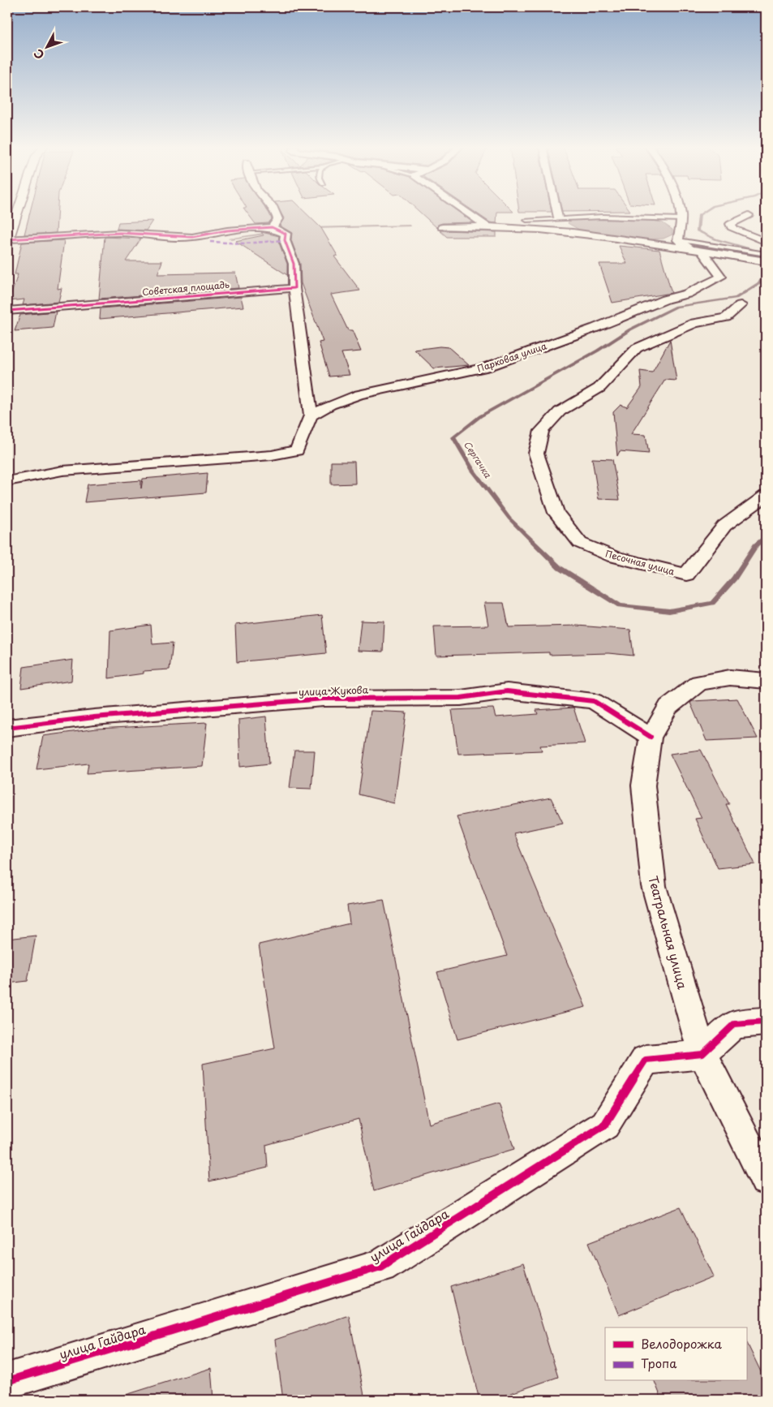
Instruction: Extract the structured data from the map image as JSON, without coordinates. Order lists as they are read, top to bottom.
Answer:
{
  "streets": {
    "street": [
      "Советская площадь",
      "Парковая улица",
      "Песочная улица",
      "улица Жукова",
      "Театральная улица",
      "улица Гайдара"
    ]
  },
  "crossings": [
    ["улица Жукова", "Театральная улица"],
    ["Театральная улица", "улица Гайдара"]
  ],
  "water": ["Сергачка"],
  "legend": ["Велодорожка", "Тропа"],
  "north": "bottom left"
}
